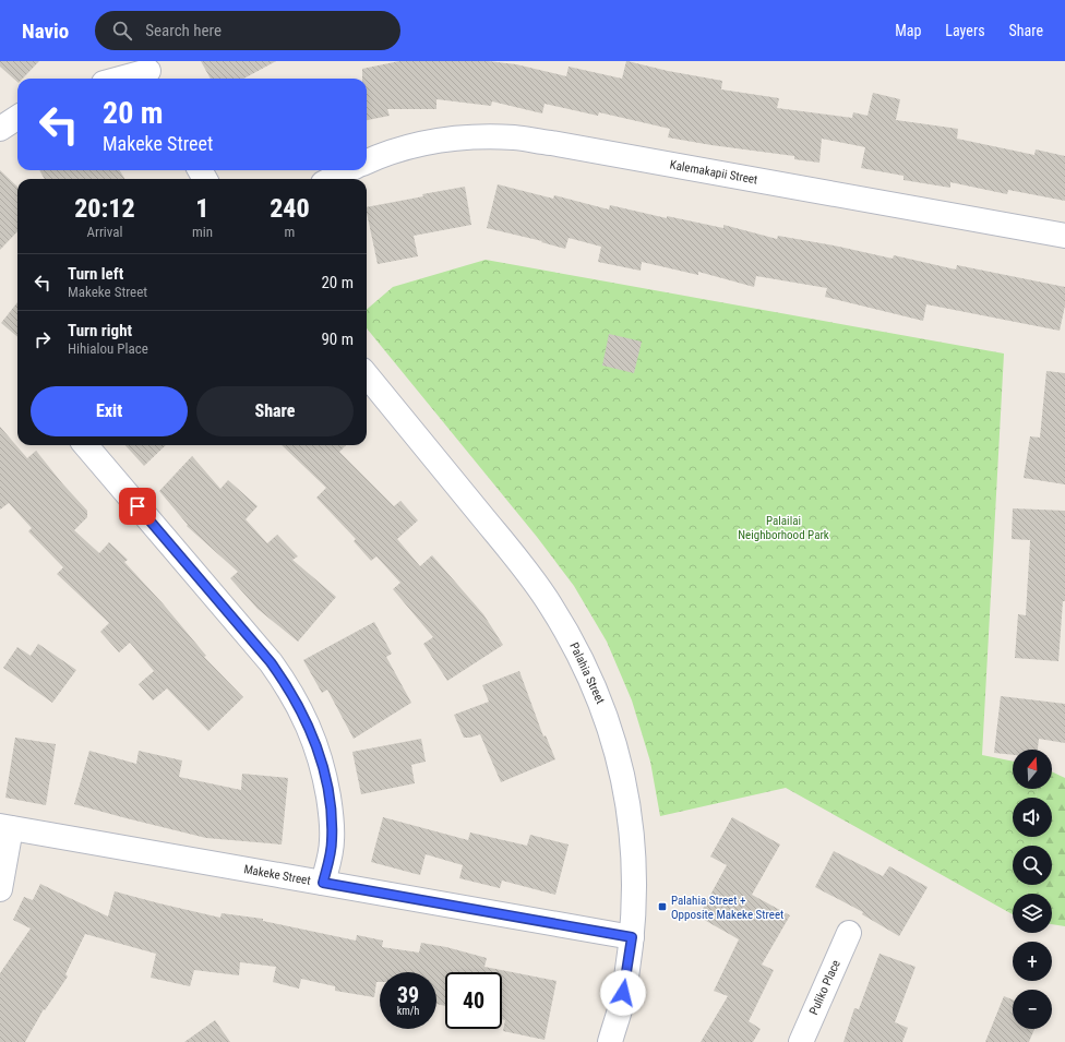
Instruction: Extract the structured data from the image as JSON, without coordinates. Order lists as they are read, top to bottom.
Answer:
{
  "streets": {
    "street": [
      "Kalemakapii Street",
      "Palahia Street",
      "Makeke Street",
      "Puliko Place"
    ]
  },
  "crossings": [
    ["Palahia Street", "Makeke Street"]
  ],
  "parks": ["Palailai Neighborhood Park"],
  "places": {
    "transit": ["Palahia Street + Opposite Makeke Street"]
  },
  "north": "top",
  "page": {
    "header": "Navio",
    "search": "Search here",
    "nav": ["Map", "Layers", "Share"],
    "turn": ["20 m", "Makeke Street"],
    "eta": [
      "20:12",
      "Arrival",
      "1",
      "min",
      "240",
      "m"
    ],
    "list": [
      {
        "name": "Turn left",
        "note": "Makeke Street",
        "value": "20 m"
      },
      {
        "name": "Turn right",
        "note": "Hihialou Place",
        "value": "90 m"
      }
    ],
    "buttons": ["Exit", "Share"],
    "map_buttons": ["+", "−"],
    "speed": "39 km/h",
    "limit": "40"
  }
}
